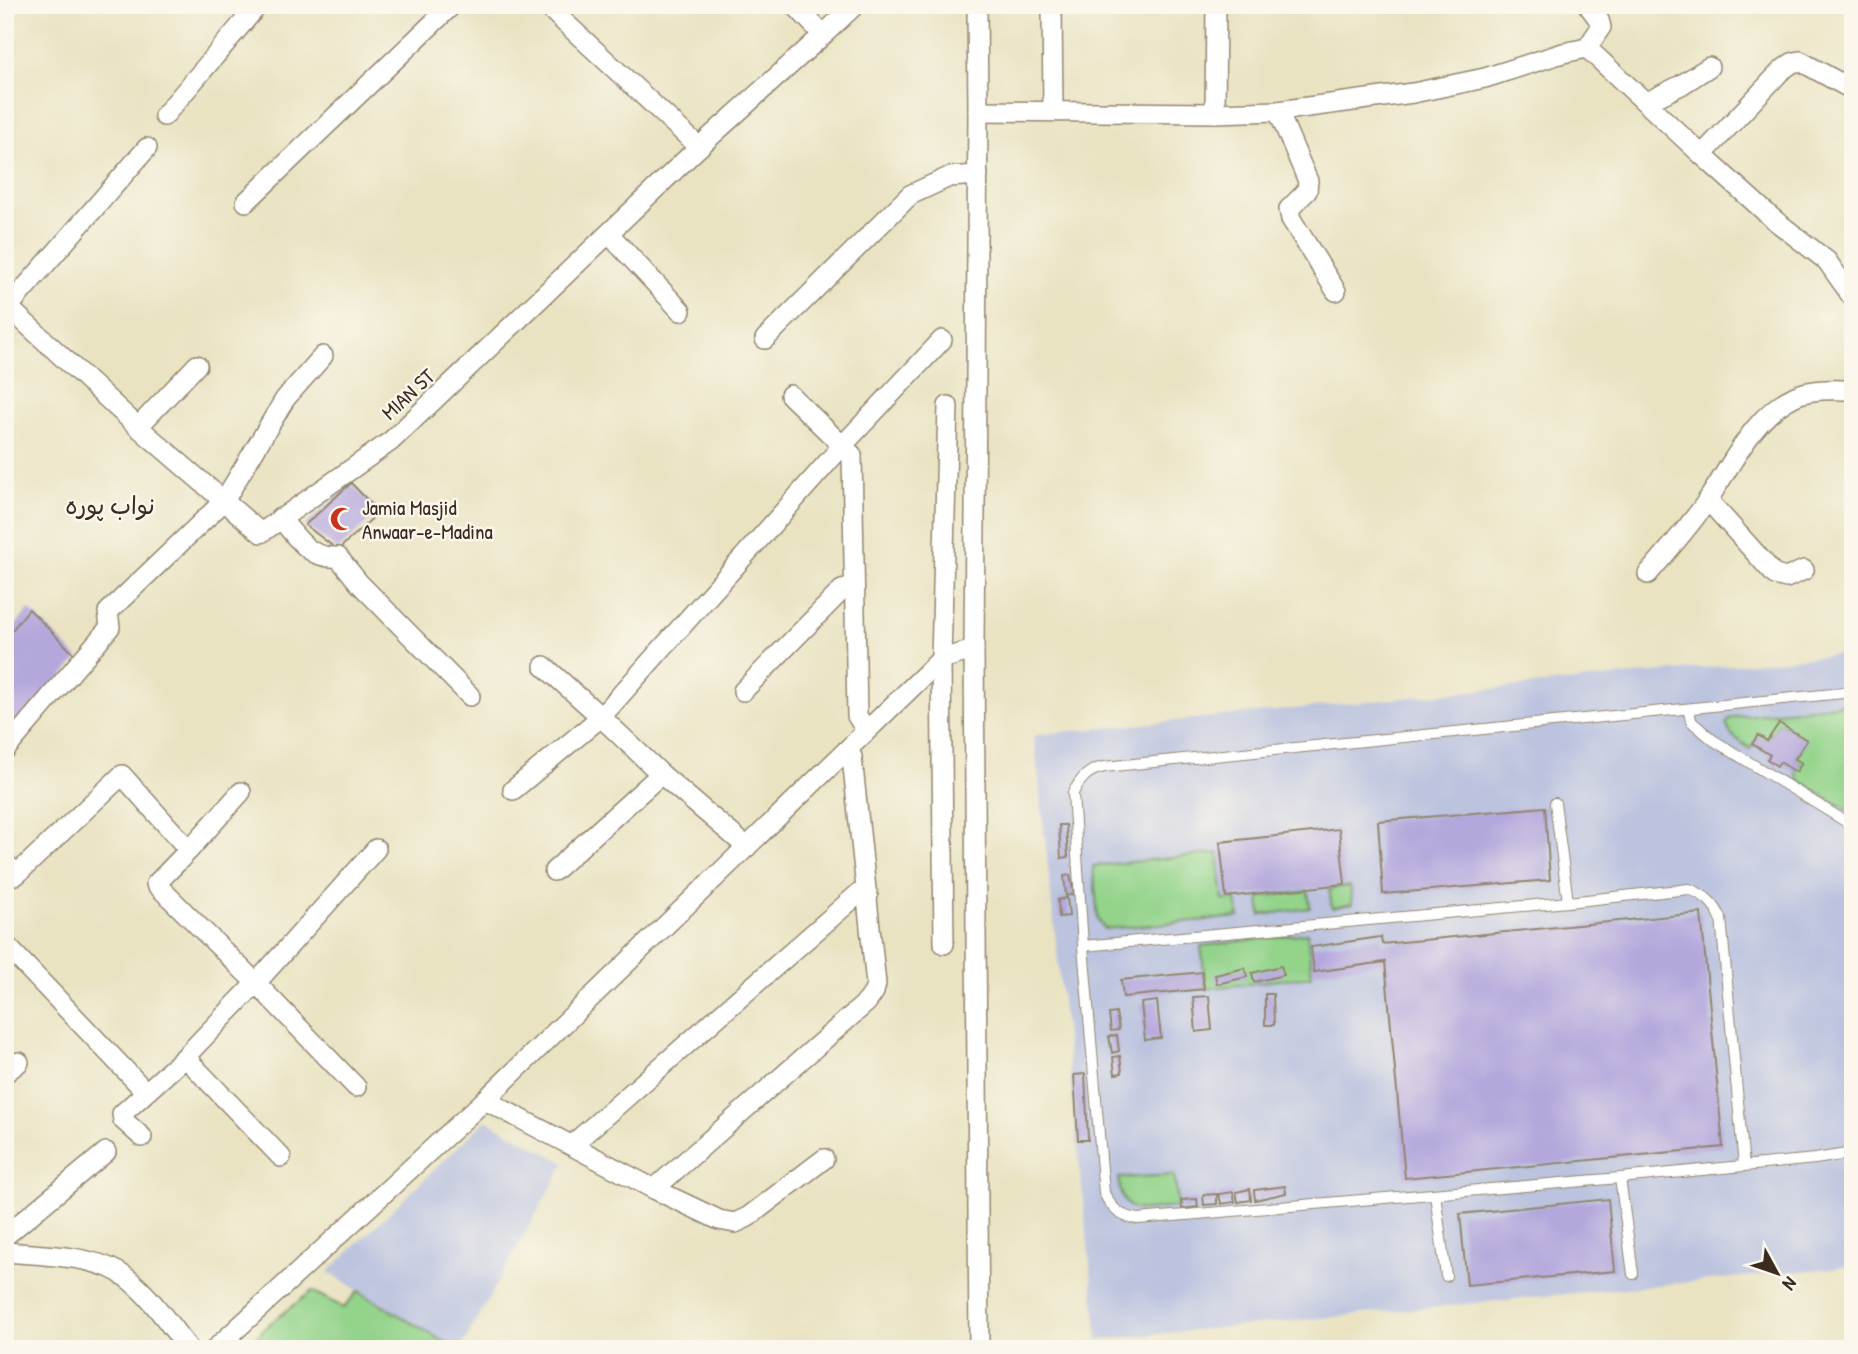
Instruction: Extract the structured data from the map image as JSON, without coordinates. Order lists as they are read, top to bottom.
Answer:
{
  "streets": {
    "street": ["MIAN ST"]
  },
  "districts": ["نواب پورہ"],
  "places": {
    "mosque": ["Jamia Masjid Anwaar-e-Madina"]
  },
  "north": "bottom right"
}
